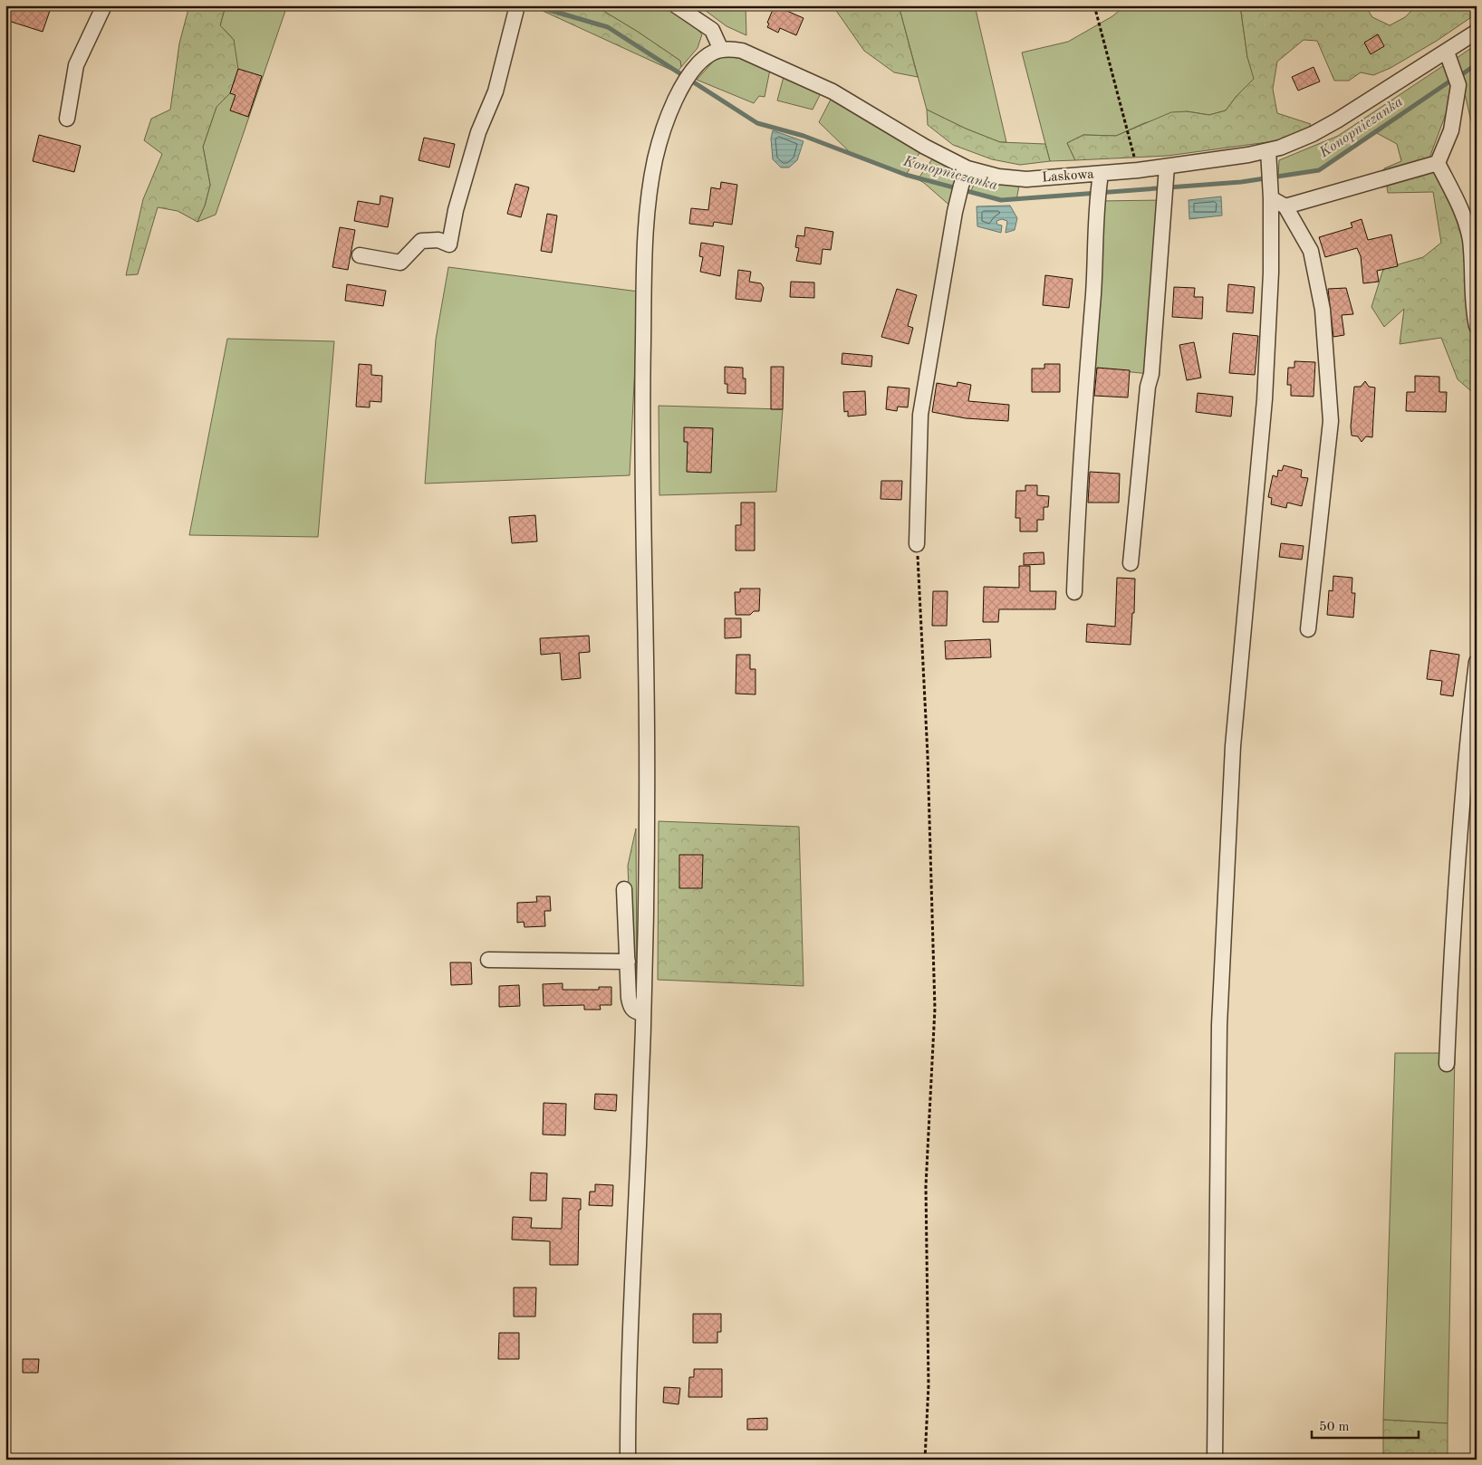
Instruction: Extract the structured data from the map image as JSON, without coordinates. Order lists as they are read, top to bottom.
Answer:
{
  "streets": {
    "street": ["Laskowa"]
  },
  "water": ["Konopniczanka"],
  "scale_bar": "50 m"
}
